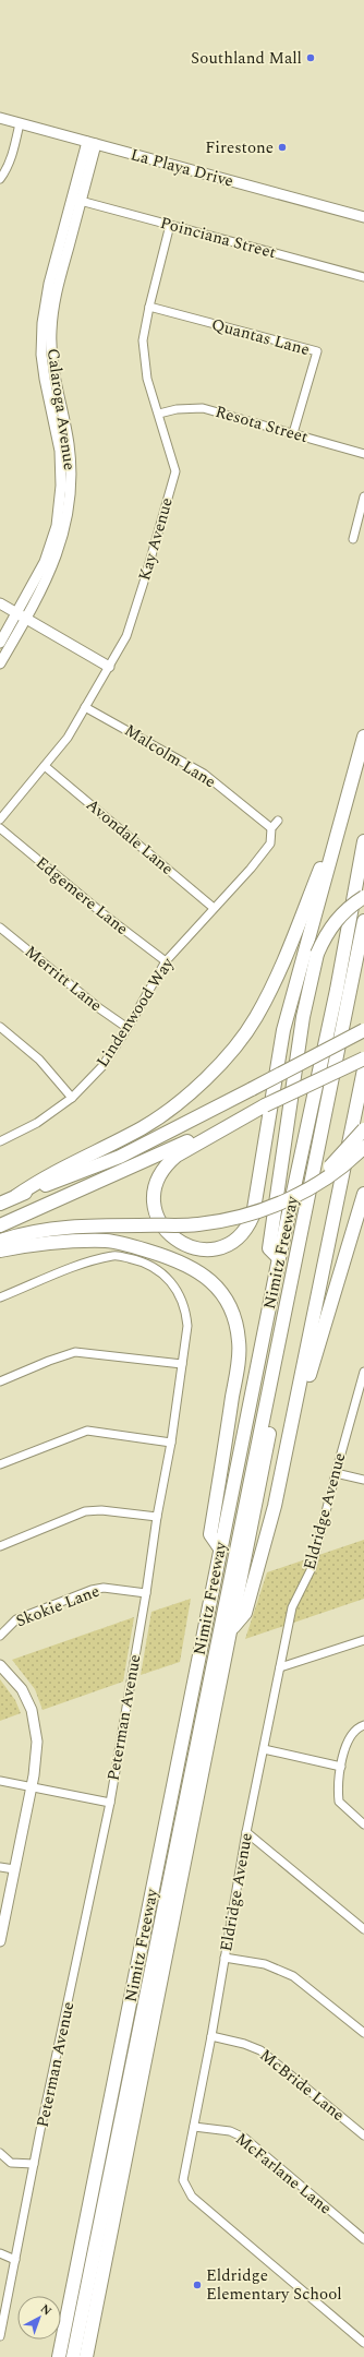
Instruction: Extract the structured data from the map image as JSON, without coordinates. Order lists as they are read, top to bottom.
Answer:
{
  "streets": {
    "highway": ["Nimitz Freeway"],
    "street": [
      "La Playa Drive",
      "Poinciana Street",
      "Quantas Lane",
      "Calaroga Avenue",
      "Resota Street",
      "Kay Avenue",
      "Malcolm Lane",
      "Avondale Lane",
      "Edgemere Lane",
      "Merritt Lane",
      "Lindenwood Way",
      "Eldridge Avenue",
      "Skokie Lane",
      "Peterman Avenue",
      "McBride Lane",
      "McFarlane Lane"
    ]
  },
  "crossings": [
    ["La Playa Drive", "Calaroga Avenue"],
    ["Poinciana Street", "Calaroga Avenue"],
    ["Poinciana Street", "Kay Avenue"],
    ["Quantas Lane", "Resota Street"],
    ["Quantas Lane", "Kay Avenue"],
    ["Resota Street", "Kay Avenue"],
    ["Kay Avenue", "Malcolm Lane"],
    ["Kay Avenue", "Avondale Lane"],
    ["Malcolm Lane", "Lindenwood Way"],
    ["Avondale Lane", "Lindenwood Way"],
    ["Edgemere Lane", "Lindenwood Way"],
    ["Merritt Lane", "Lindenwood Way"],
    ["Eldridge Avenue", "McBride Lane"],
    ["Eldridge Avenue", "McFarlane Lane"],
    ["Skokie Lane", "Peterman Avenue"]
  ],
  "places": ["Southland Mall", "Firestone", "Eldridge Elementary School"],
  "north": "top right"
}
